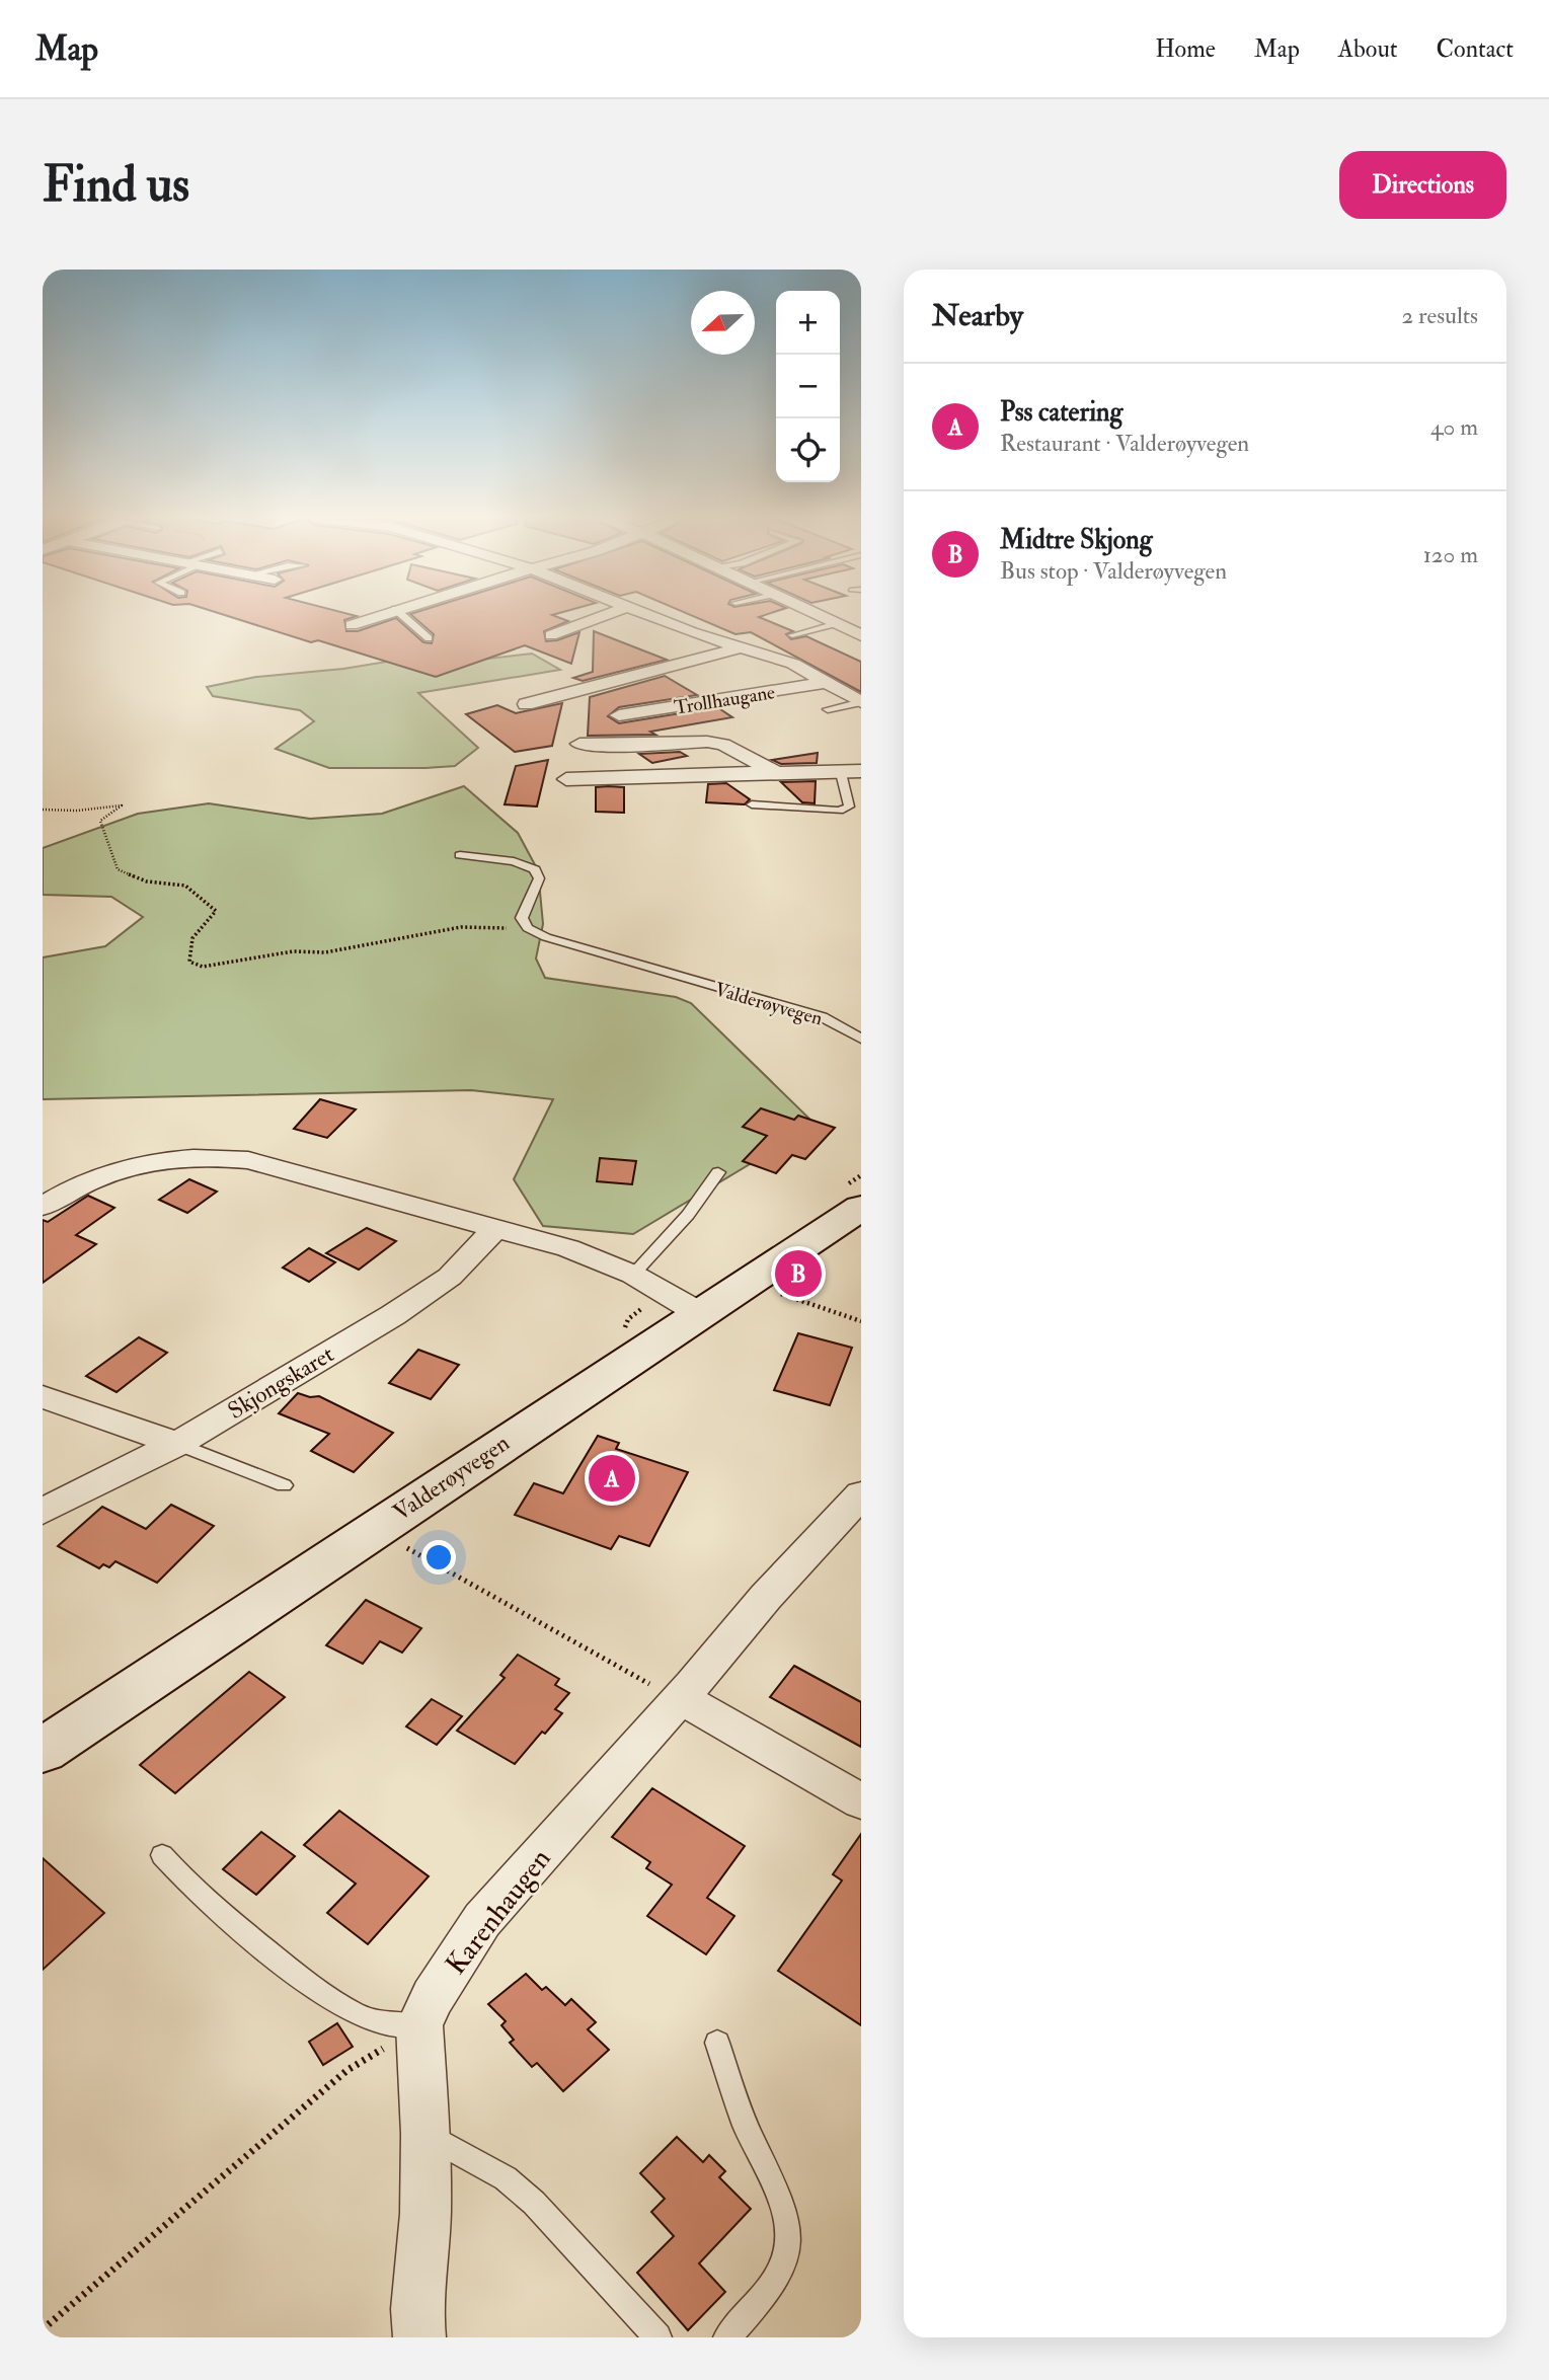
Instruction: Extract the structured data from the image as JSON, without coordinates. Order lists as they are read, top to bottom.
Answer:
{
  "streets": {
    "main road": ["Valderøyvegen"],
    "street": ["Trollhaugane", "Skjongskaret", "Karenhaugen"]
  },
  "north": "left",
  "page": {
    "header": "Map",
    "nav": [
      "Home",
      "Map",
      "About",
      "Contact"
    ],
    "buttons": "Directions",
    "title": "Find us",
    "heading": ["Nearby", "2 results"],
    "map_buttons": ["+", "−"],
    "list": [
      {
        "mark": "A",
        "name": "Pss catering",
        "note": "Restaurant · Valderøyvegen",
        "value": "40 m"
      },
      {
        "mark": "B",
        "name": "Midtre Skjong",
        "note": "Bus stop · Valderøyvegen",
        "value": "120 m"
      }
    ],
    "pins": ["B", "A"]
  }
}
